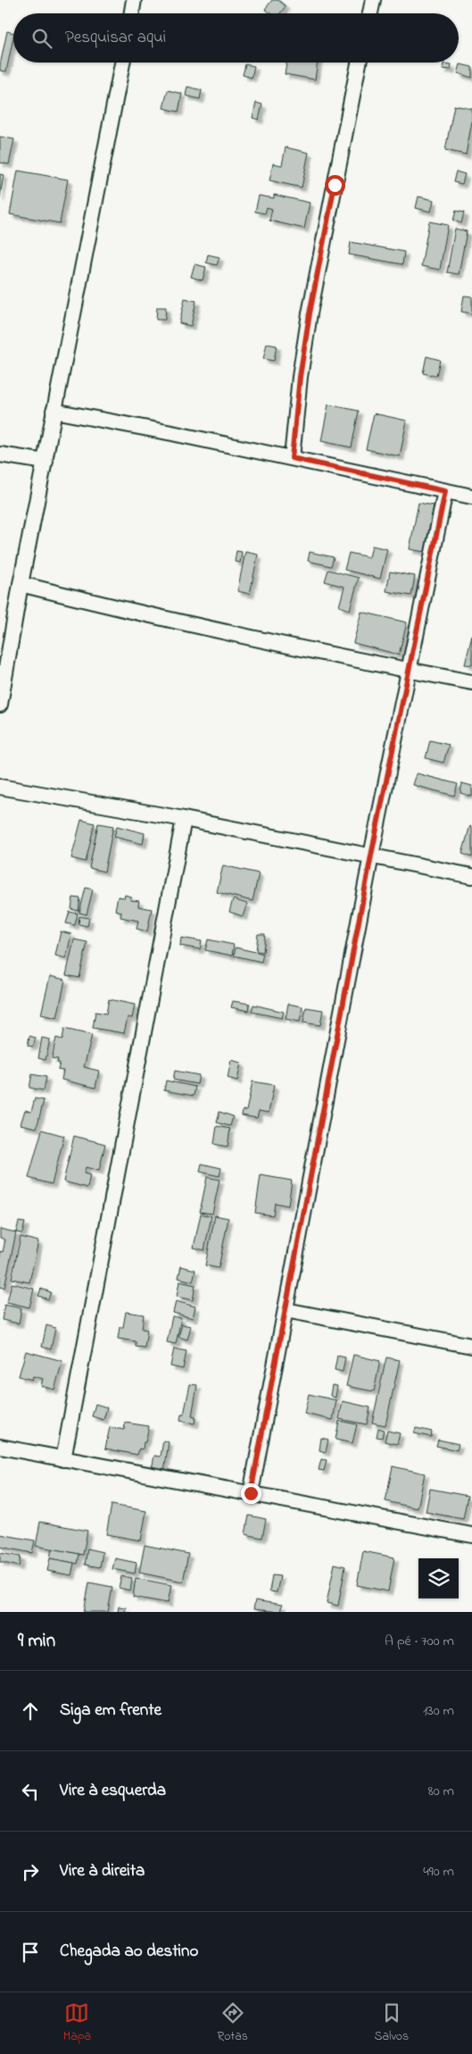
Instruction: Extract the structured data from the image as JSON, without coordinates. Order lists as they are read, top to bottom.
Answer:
{
  "page": {
    "search": "Pesquisar aqui",
    "heading": ["9 min", "A pé · 700 m"],
    "list": [
      ["Siga em frente", "130 m"],
      ["Vire à esquerda", "80 m"],
      ["Vire à direita", "490 m"],
      "Chegada ao destino"
    ],
    "nav": ["Mapa", "Rotas", "Salvos"]
  }
}
